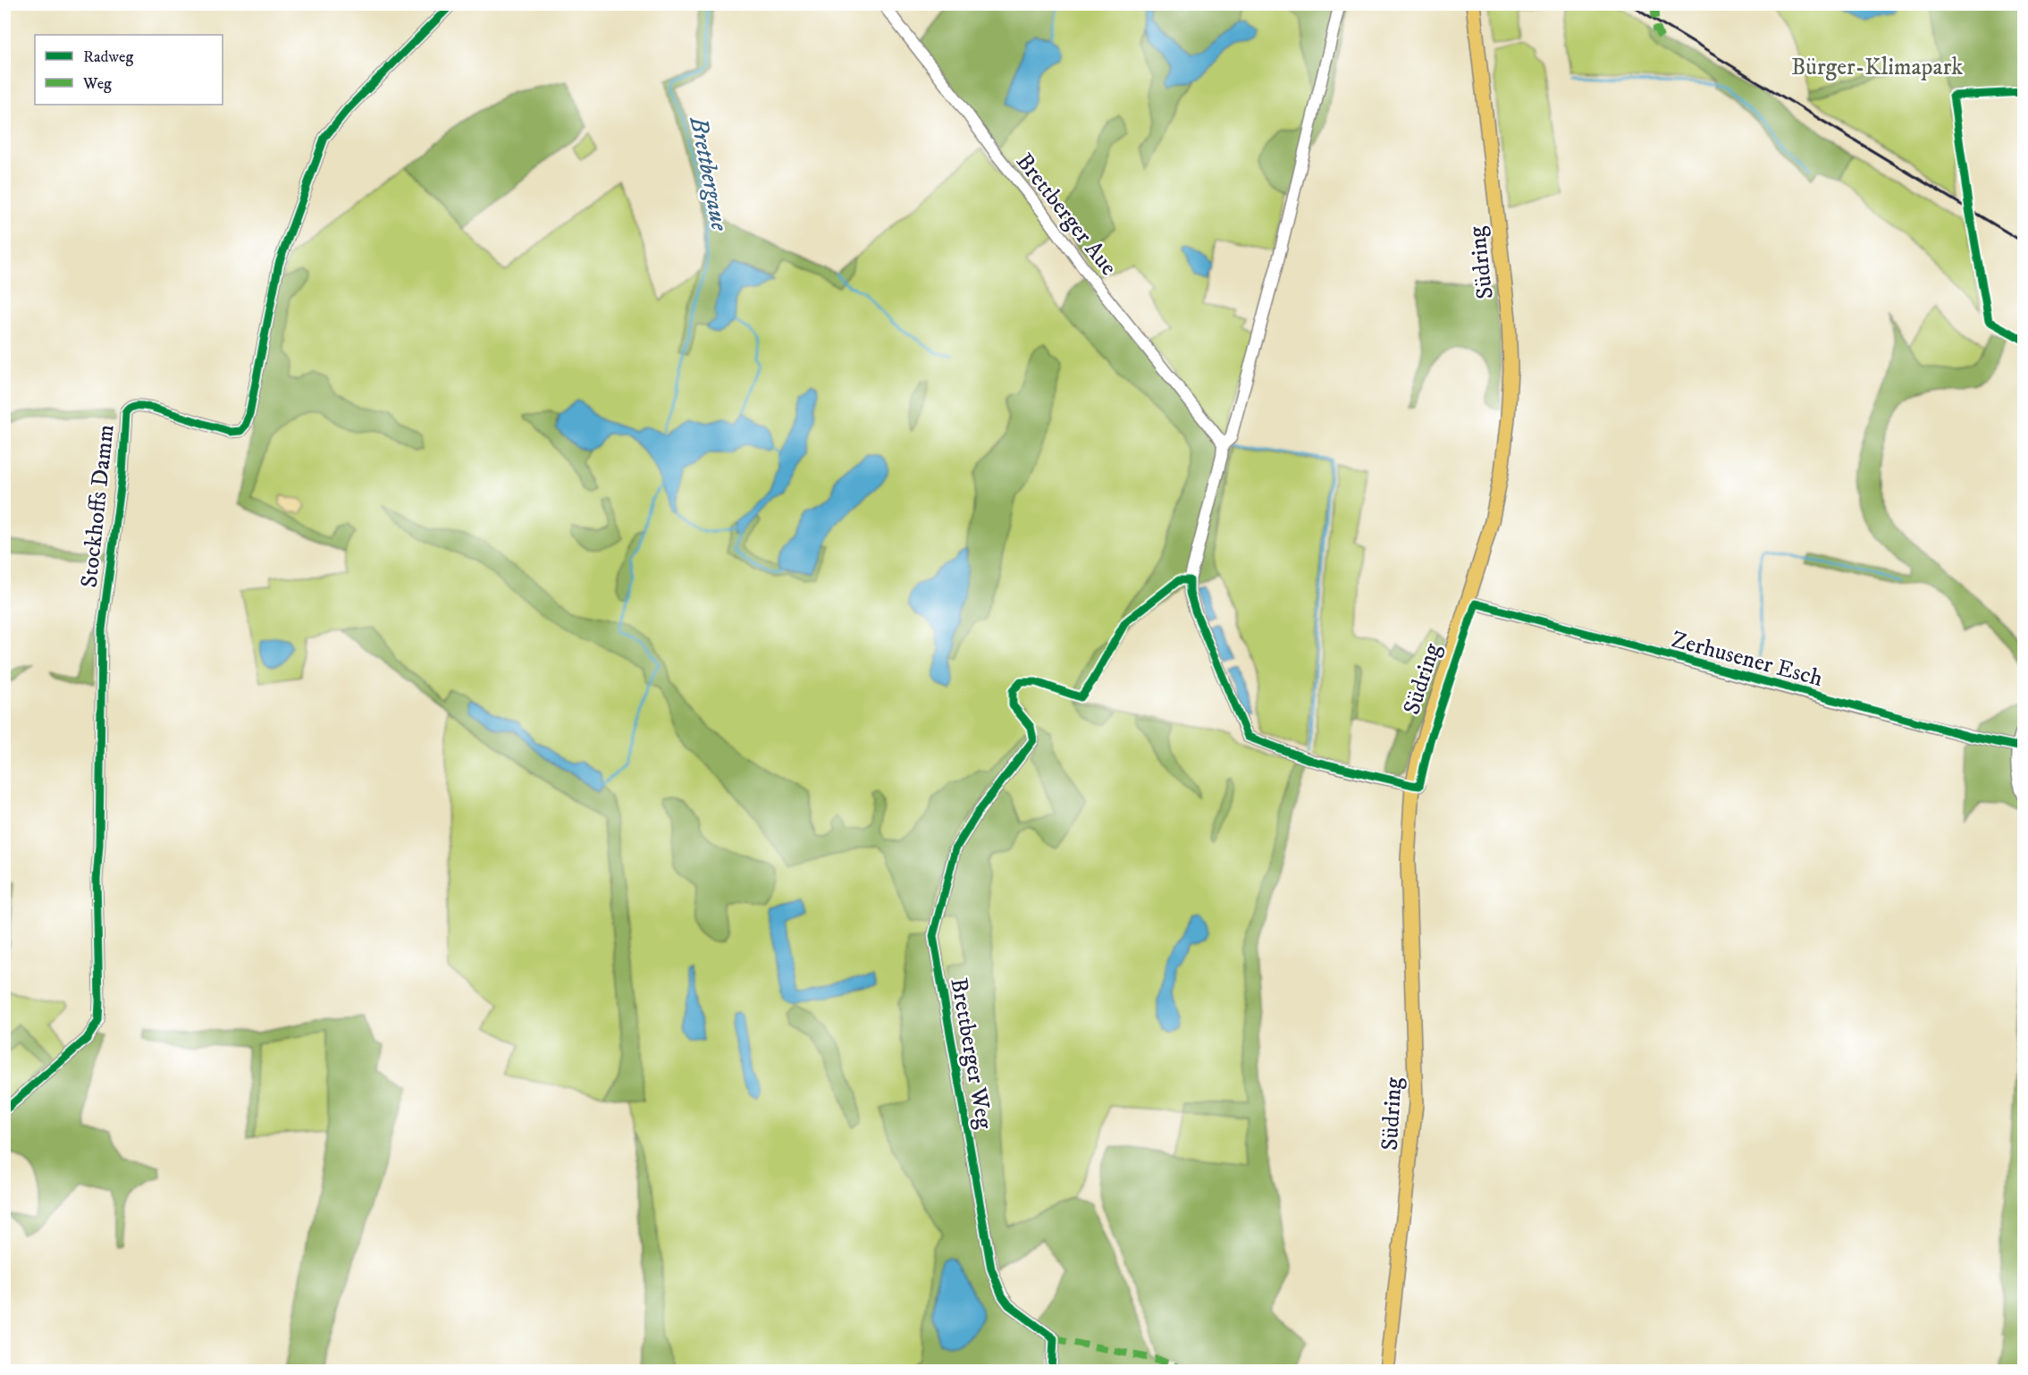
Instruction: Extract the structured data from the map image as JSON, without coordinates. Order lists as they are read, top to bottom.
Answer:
{
  "streets": {
    "main road": ["Südring"],
    "street": [
      "Brettberger Aue",
      "Stockhoffs Damm",
      "Zerhusener Esch",
      "Brettberger Weg"
    ]
  },
  "crossings": [
    ["Südring", "Zerhusener Esch"]
  ],
  "water": ["Brettbergaue"],
  "parks": ["Bürger-Klimapark"],
  "legend": ["Radweg", "Weg"]
}
